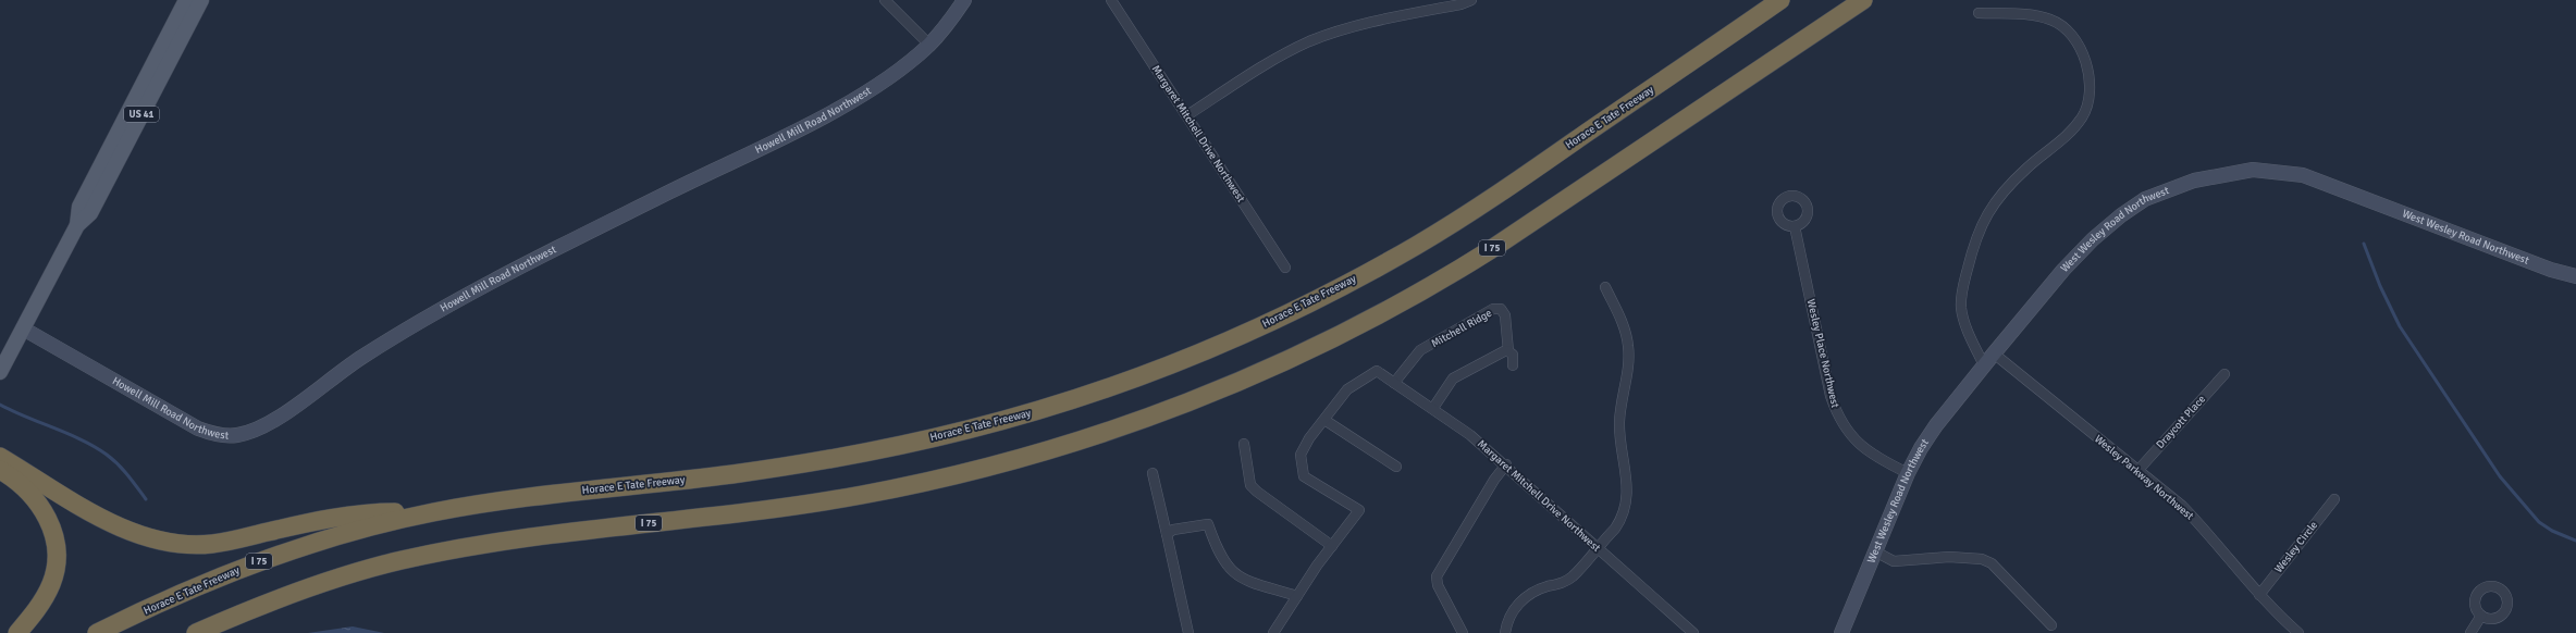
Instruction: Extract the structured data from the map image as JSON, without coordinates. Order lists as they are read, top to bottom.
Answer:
{
  "streets": {
    "highway": ["Horace E Tate Freeway", "I 75"],
    "main road": ["US 41", "Howell Mill Road Northwest", "West Wesley Road Northwest"],
    "street": [
      "Margaret Mitchell Drive Northwest",
      "Mitchell Ridge",
      "Wesley Place Northwest",
      "Draycott Place",
      "Wesley Parkway Northwest",
      "Wesley Circle"
    ]
  },
  "crossings": [
    ["US 41", "Howell Mill Road Northwest"],
    ["Margaret Mitchell Drive Northwest", "Mitchell Ridge"],
    ["West Wesley Road Northwest", "Wesley Place Northwest"],
    ["West Wesley Road Northwest", "Wesley Parkway Northwest"],
    ["Draycott Place", "Wesley Parkway Northwest"],
    ["Wesley Parkway Northwest", "Wesley Circle"]
  ]
}
